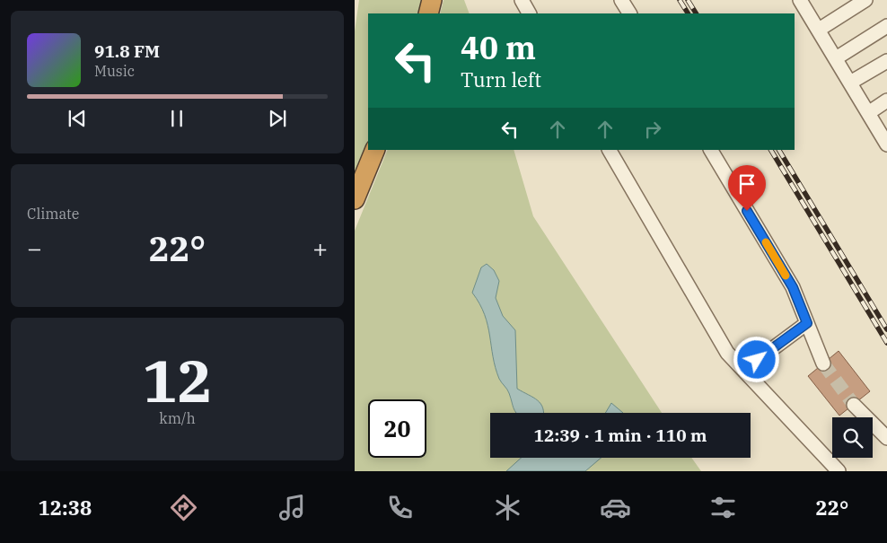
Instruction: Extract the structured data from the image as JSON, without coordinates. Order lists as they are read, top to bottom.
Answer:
{
  "page": {
    "turn": ["40 m", "Turn left"],
    "song": ["91.8 FM", "Music"],
    "tile": [
      "Climate",
      ["12", "km/h"]
    ],
    "heat": ["−", "22°", "+"],
    "limit": "20",
    "trip": "12:39 · 1 min · 110 m",
    "tabs": ["12:38", "22°"]
  }
}
